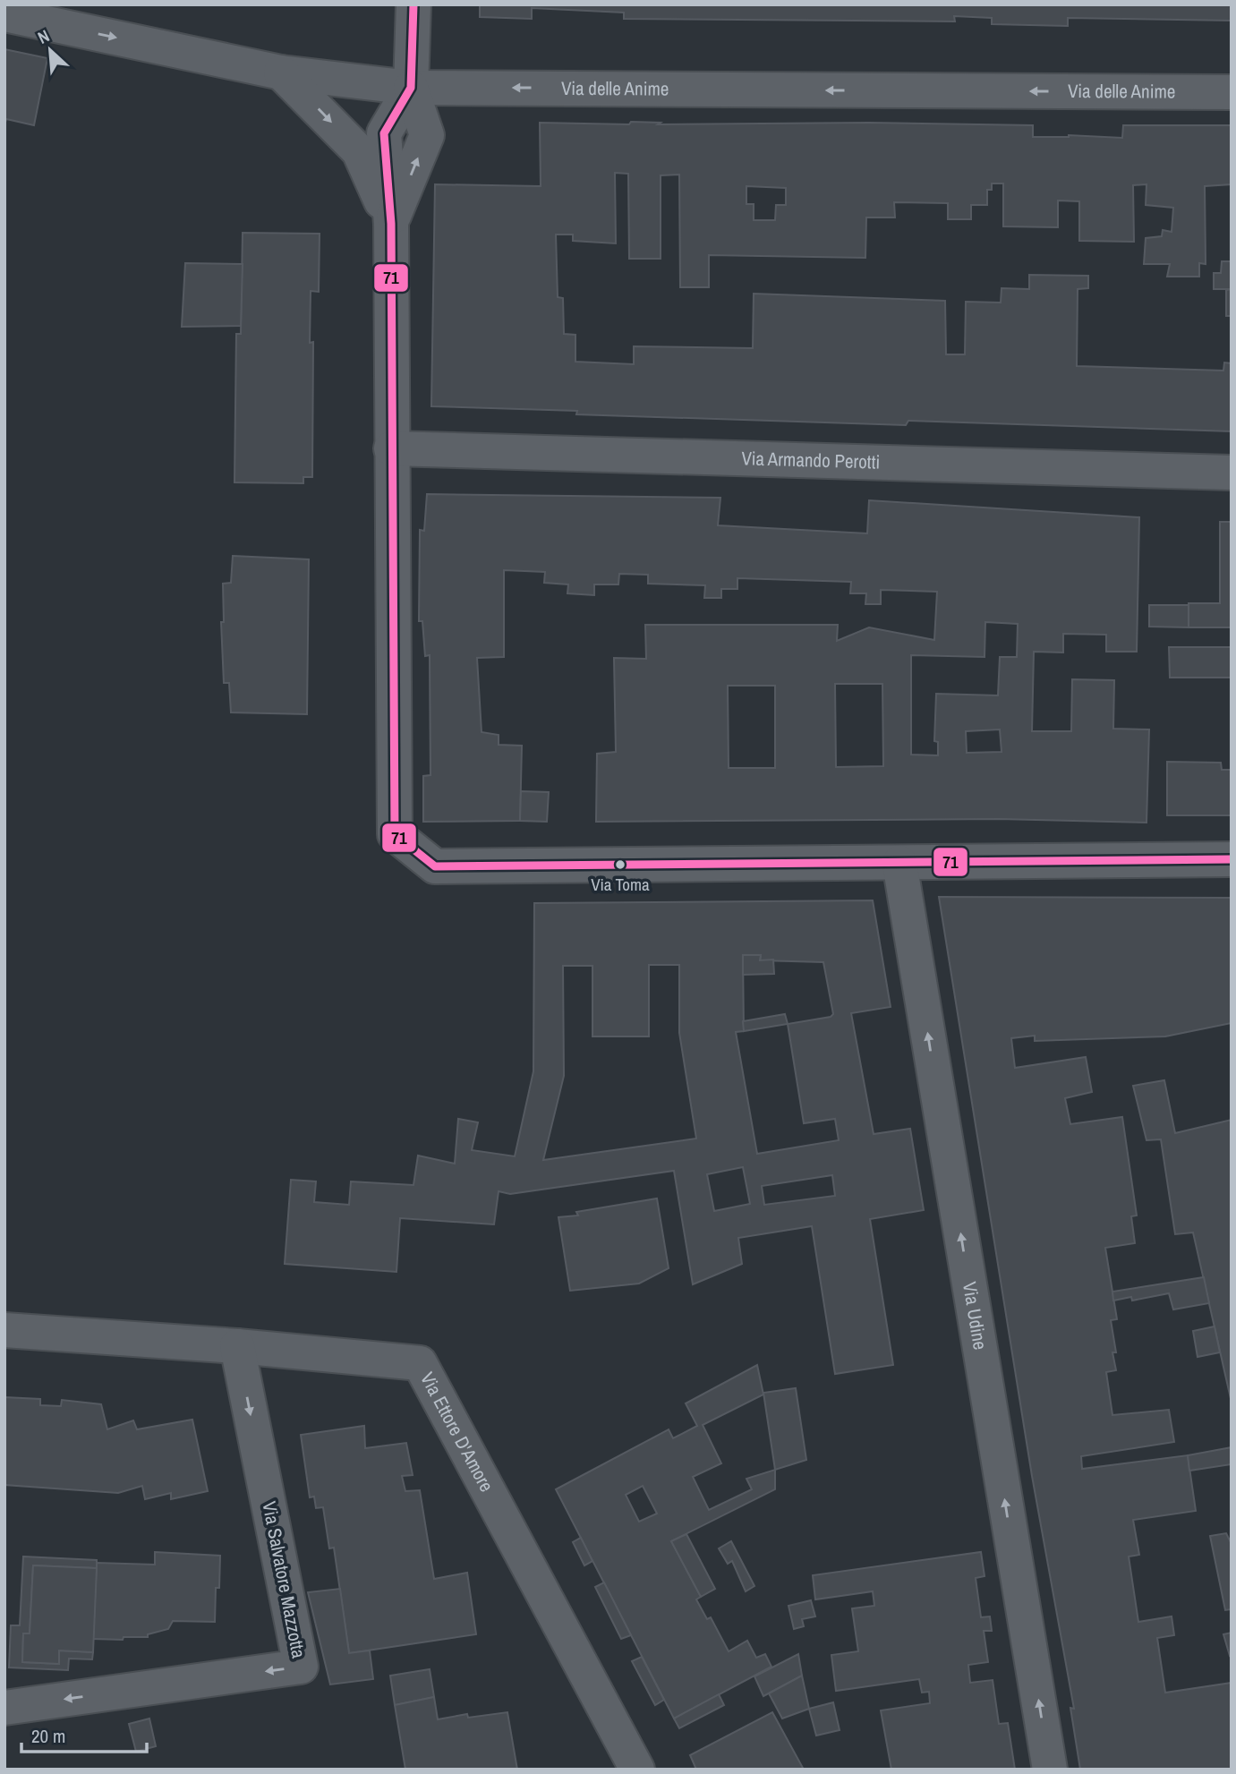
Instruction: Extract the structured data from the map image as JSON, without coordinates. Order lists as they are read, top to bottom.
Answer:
{
  "streets": {
    "street": [
      "Via delle Anime",
      "Via Armando Perotti",
      "Via Udine",
      "Via Ettore D'Amore",
      "Via Salvatore Mazzotta"
    ]
  },
  "crossings": [
    ["Via Ettore D'Amore", "Via Salvatore Mazzotta"]
  ],
  "one_way": ["Via Udine"],
  "places": ["Via Toma"],
  "lines": ["transit line 71"],
  "scale_bar": "20 m",
  "north": "top left"
}
